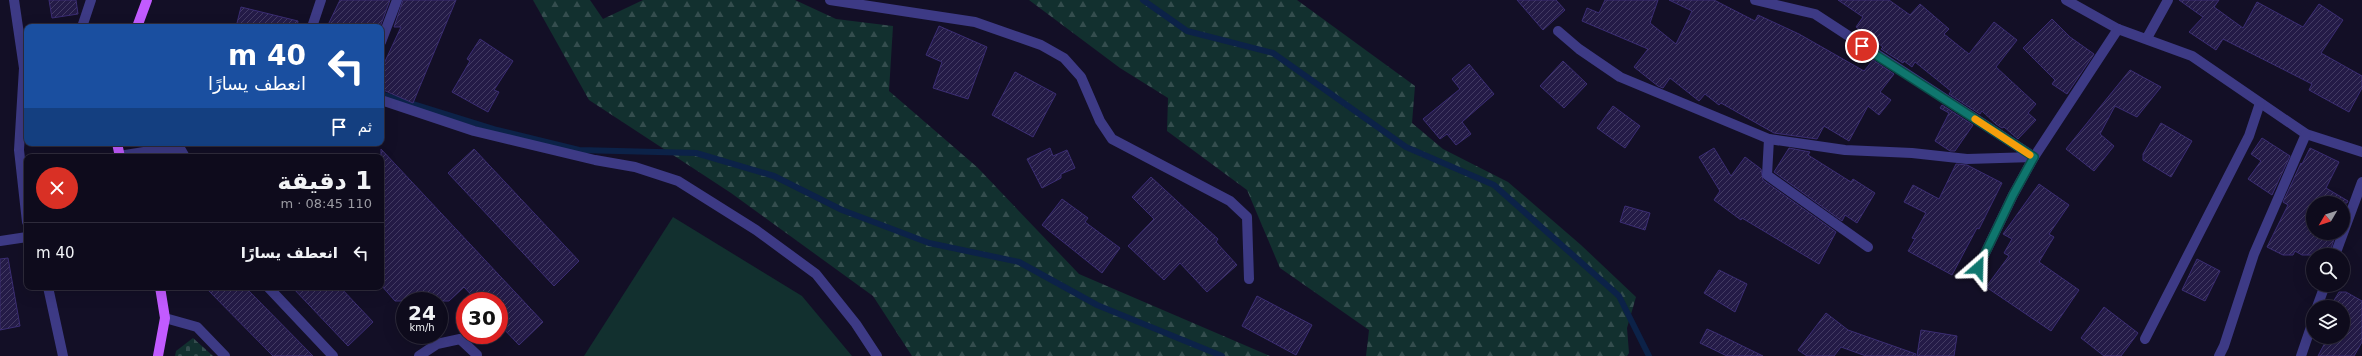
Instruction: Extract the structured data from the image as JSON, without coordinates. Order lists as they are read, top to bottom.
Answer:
{
  "north": "bottom left",
  "page": {
    "turn": ["40 m", "انعطف يسارًا"],
    "then": "ثم",
    "heading": ["1 دقيقة", "110 m · 08:45"],
    "list": [
      {
        "name": "انعطف يسارًا",
        "value": "40 m"
      }
    ],
    "speed": "24 km/h",
    "limit": "30"
  }
}
